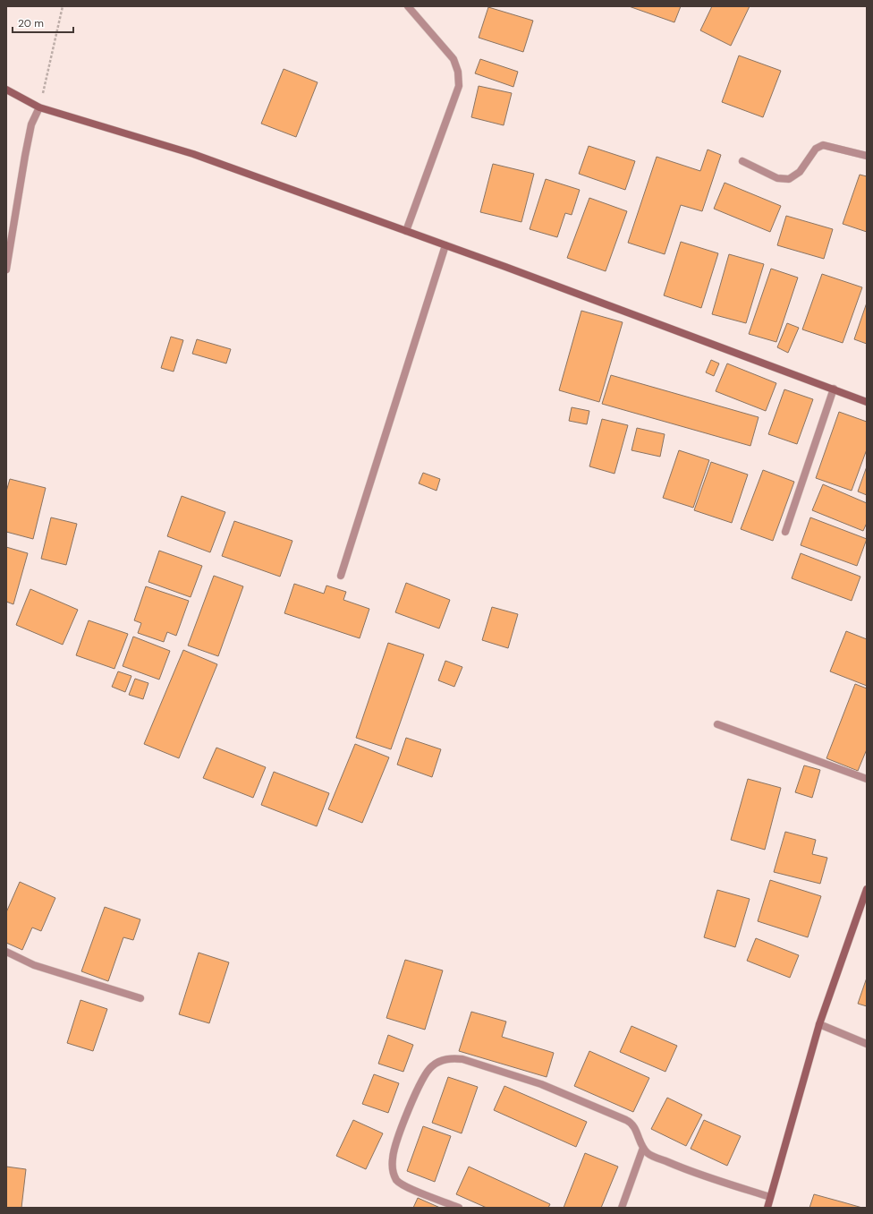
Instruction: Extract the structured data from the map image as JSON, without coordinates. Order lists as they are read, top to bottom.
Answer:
{
  "scale_bar": "20 m"
}
